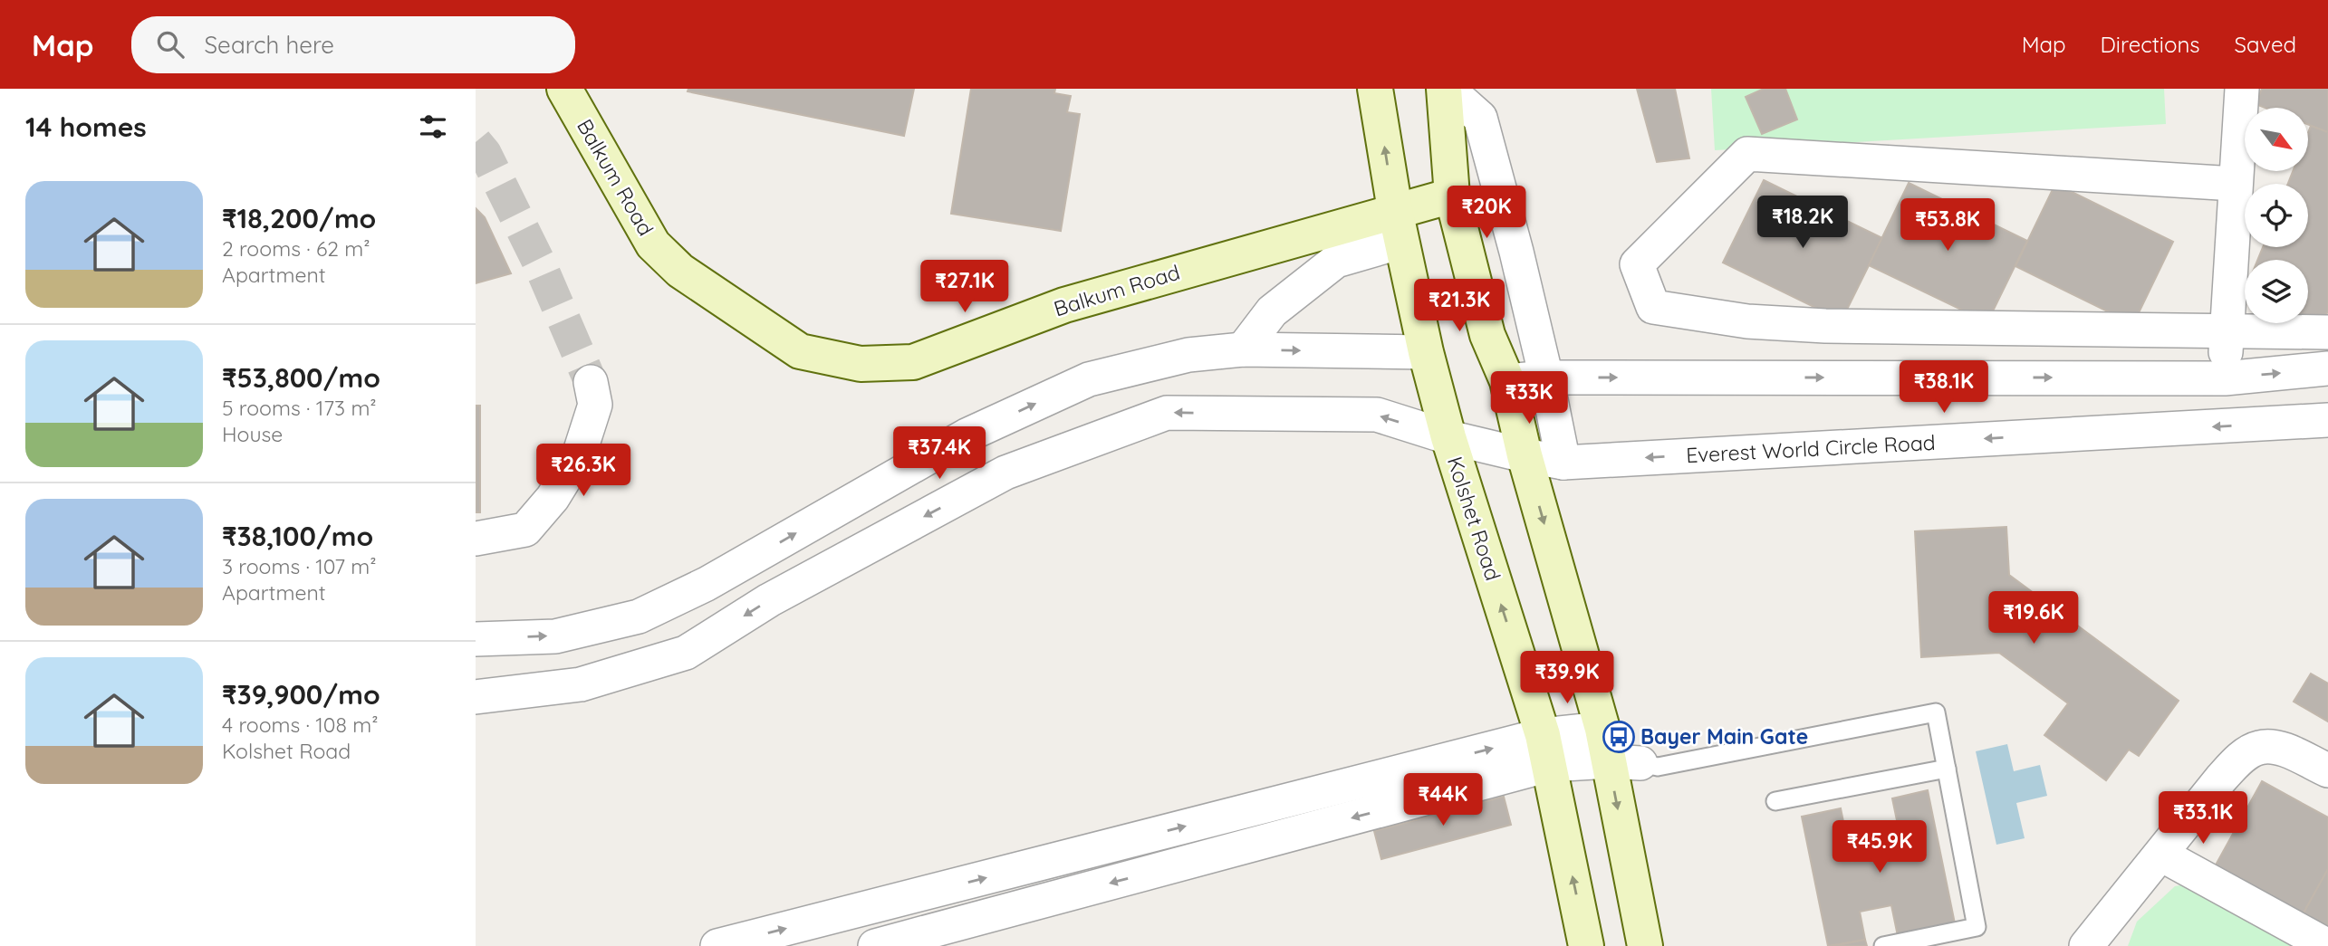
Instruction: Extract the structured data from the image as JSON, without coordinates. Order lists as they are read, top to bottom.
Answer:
{
  "streets": {
    "street": ["Balkum Road", "Everest World Circle Road", "Kolshet Road"]
  },
  "crossings": [
    ["Balkum Road", "Kolshet Road"],
    ["Everest World Circle Road", "Kolshet Road"]
  ],
  "places": {
    "bus stop": ["Bayer Main Gate"]
  },
  "north": "bottom right",
  "page": {
    "header": "Map",
    "search": "Search here",
    "nav": ["Map", "Directions", "Saved"],
    "heading": "14 homes",
    "list": [
      {
        "name": "₹18,200/mo",
        "note": "2 rooms · 62 m² · Apartment"
      },
      {
        "name": "₹53,800/mo",
        "note": "5 rooms · 173 m² · House"
      },
      {
        "name": "₹38,100/mo",
        "note": "3 rooms · 107 m² · Apartment"
      },
      {
        "name": "₹39,900/mo",
        "note": "4 rooms · 108 m² · Kolshet Road"
      }
    ],
    "price": [
      "₹20K",
      "₹18.2K",
      "₹53.8K",
      "₹27.1K",
      "₹21.3K",
      "₹38.1K",
      "₹33K",
      "₹37.4K",
      "₹26.3K",
      "₹19.6K",
      "₹39.9K",
      "₹44K",
      "₹33.1K",
      "₹45.9K"
    ]
  }
}
